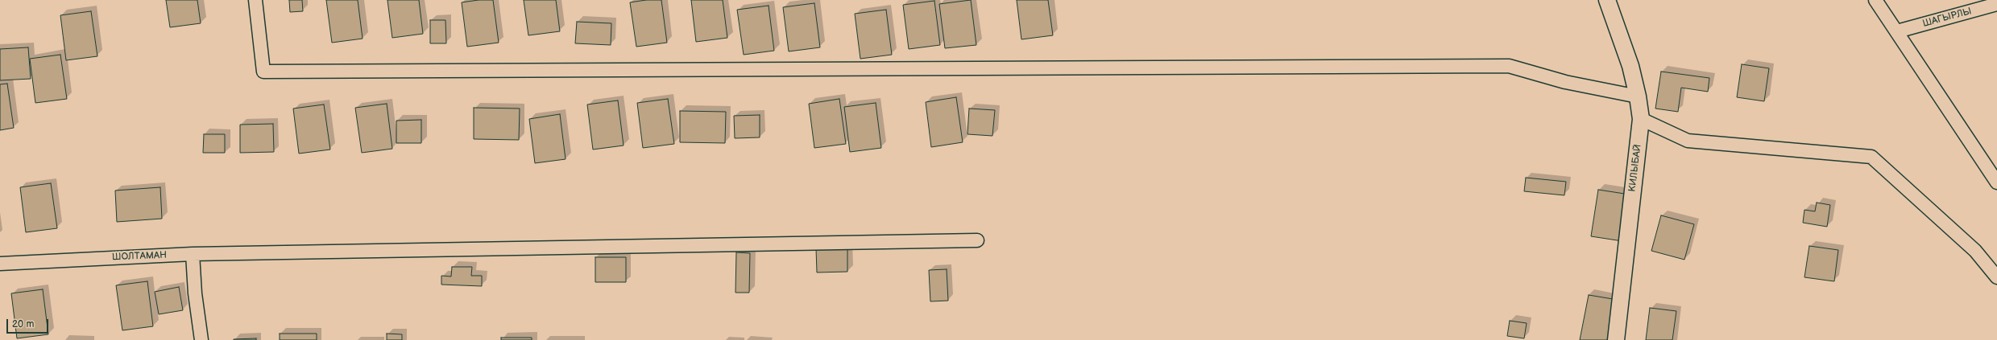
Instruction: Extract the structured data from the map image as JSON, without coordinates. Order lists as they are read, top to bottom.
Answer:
{
  "streets": {
    "street": ["ШАГЫРЛЫ", "КИЛЫБАЙ", "ШОЛТАМАН"]
  },
  "scale_bar": "20 m"
}
